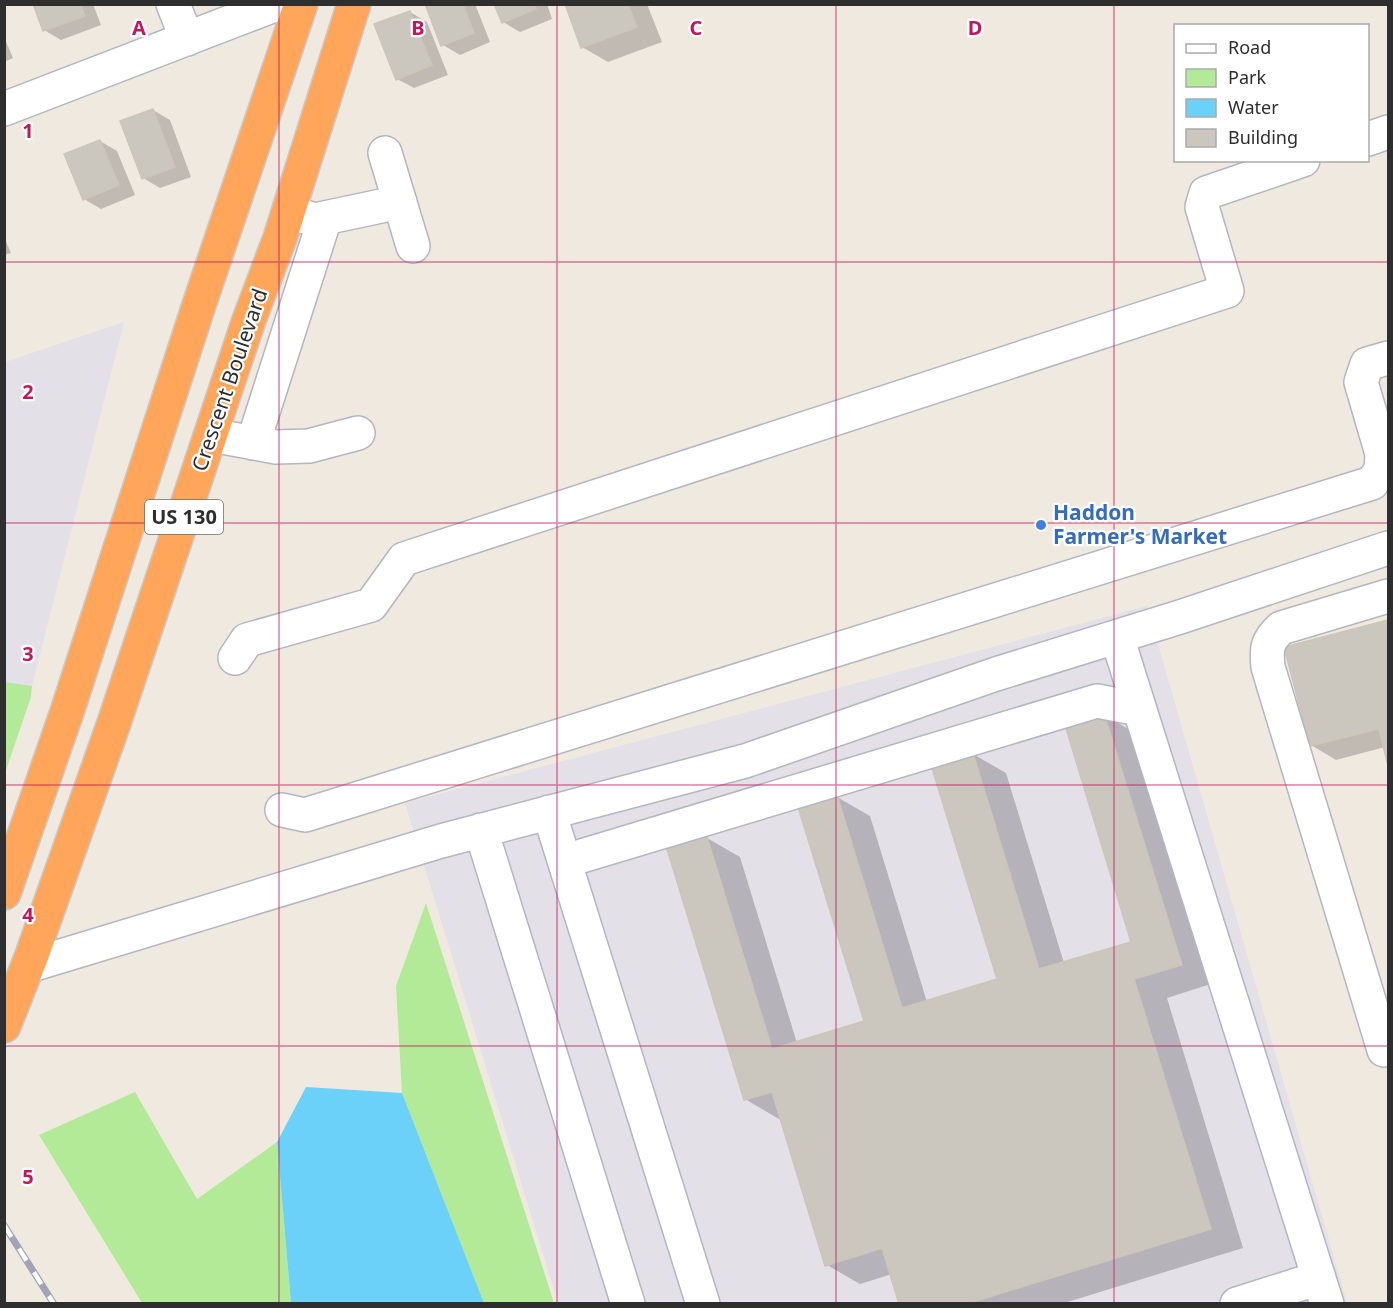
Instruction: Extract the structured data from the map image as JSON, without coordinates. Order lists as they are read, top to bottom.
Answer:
{
  "streets": {
    "highway": ["Crescent Boulevard", "US 130"]
  },
  "places": ["Haddon Farmer's Market"],
  "legend": [
    "Road",
    "Park",
    "Water",
    "Building"
  ],
  "grid": {
    "columns": [
      "A",
      "B",
      "C",
      "D"
    ],
    "rows": [
      "1",
      "2",
      "3",
      "4",
      "5"
    ]
  }
}
